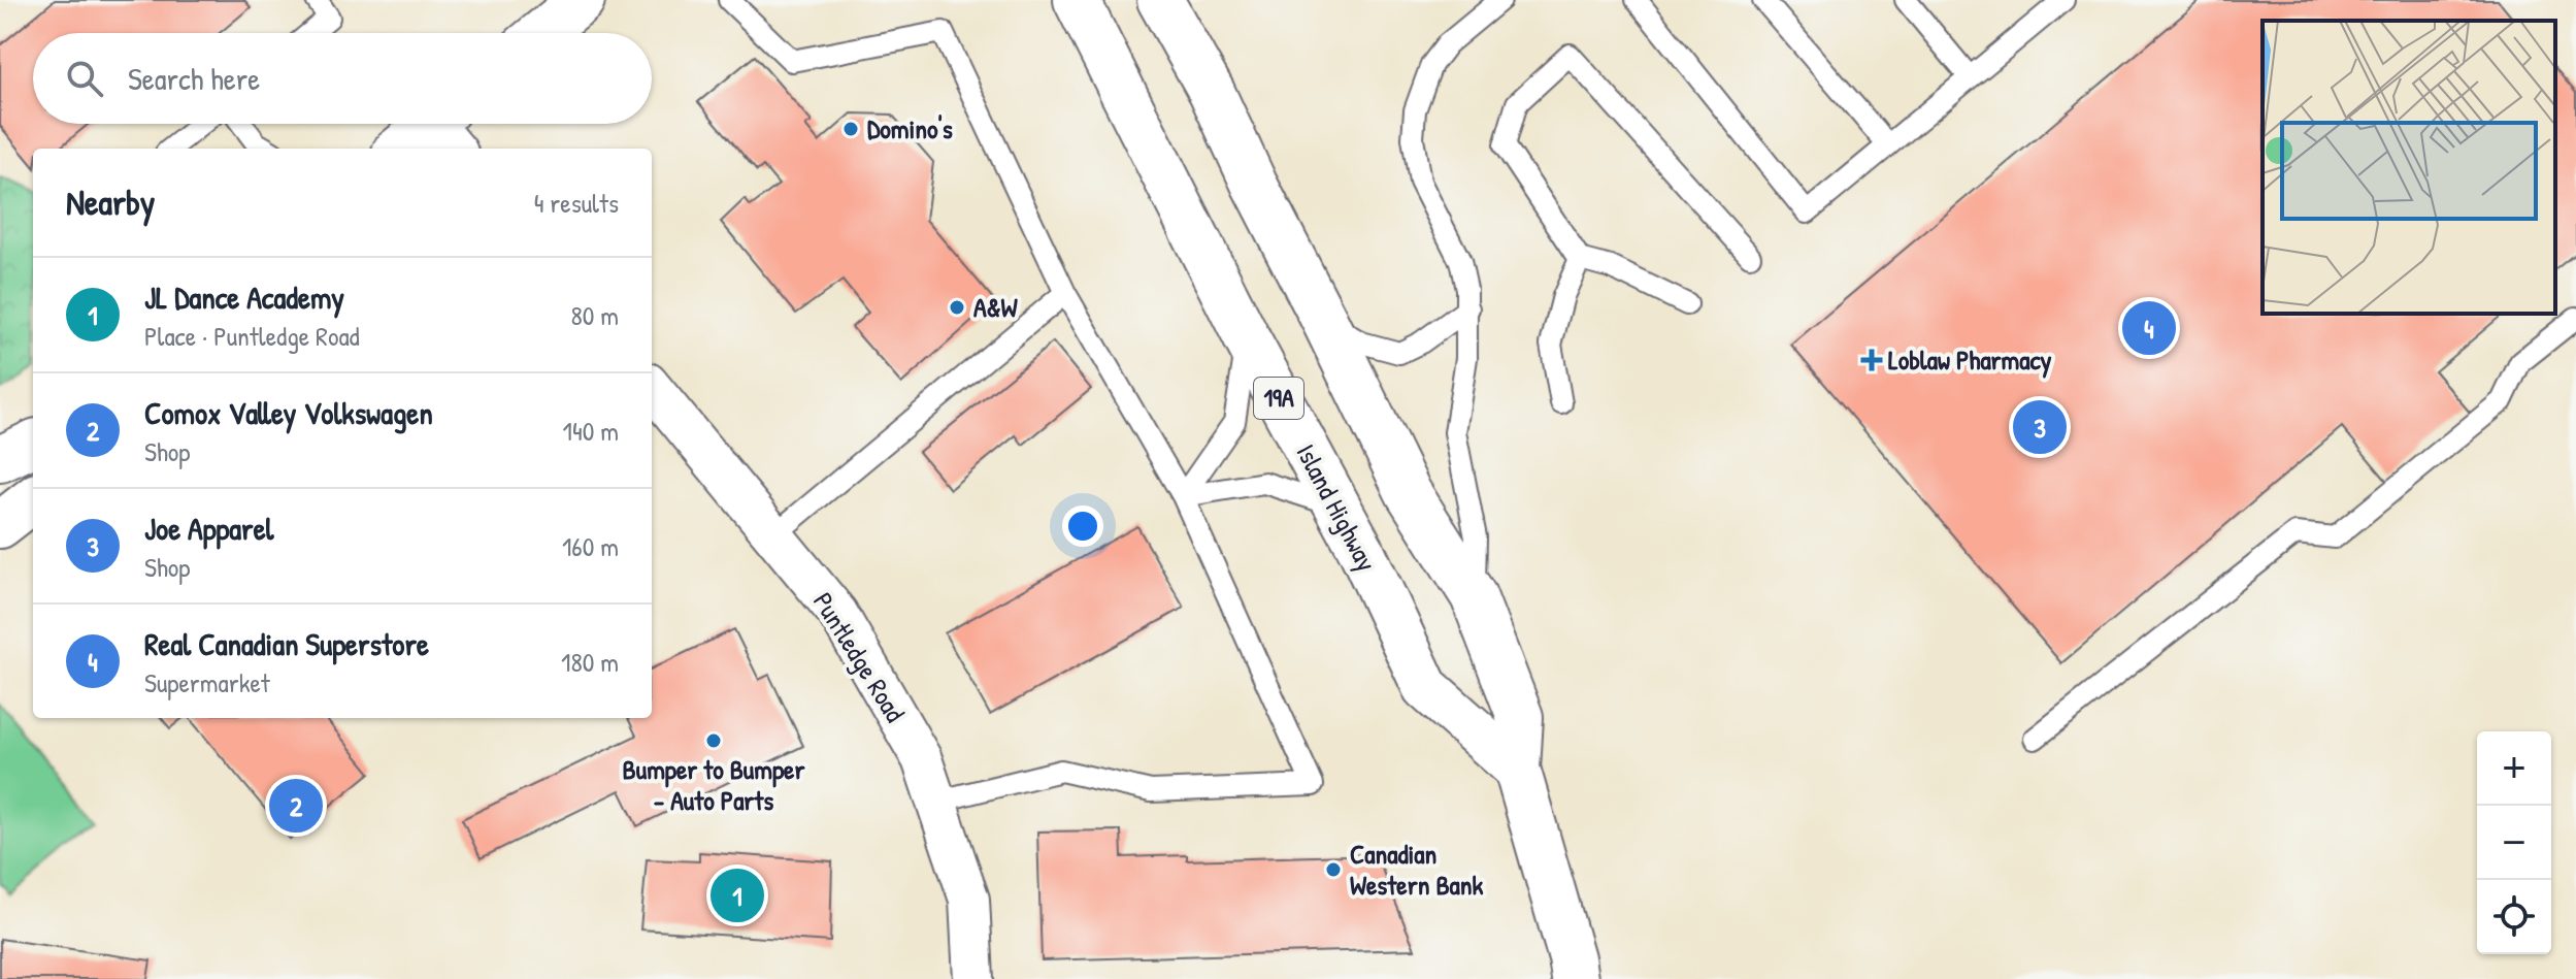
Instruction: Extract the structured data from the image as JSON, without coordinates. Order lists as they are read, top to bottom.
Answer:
{
  "streets": {
    "main road": ["19A", "Island Highway"],
    "street": ["Puntledge Road"]
  },
  "places": {
    "other": [
      "Domino's",
      "A&W",
      "Bumper to Bumper - Auto Parts",
      "Canadian Western Bank"
    ],
    "health": ["Loblaw Pharmacy"]
  },
  "page": {
    "search": "Search here",
    "heading": ["Nearby", "4 results"],
    "list": [
      {
        "mark": "1",
        "name": "JL Dance Academy",
        "note": "Place · Puntledge Road",
        "value": "80 m"
      },
      {
        "mark": "2",
        "name": "Comox Valley Volkswagen",
        "note": "Shop",
        "value": "140 m"
      },
      {
        "mark": "3",
        "name": "Joe Apparel",
        "note": "Shop",
        "value": "160 m"
      },
      {
        "mark": "4",
        "name": "Real Canadian Superstore",
        "note": "Supermarket",
        "value": "180 m"
      }
    ],
    "pins": [
      "4",
      "3",
      "2",
      "1"
    ],
    "map_buttons": ["+", "−"]
  }
}
